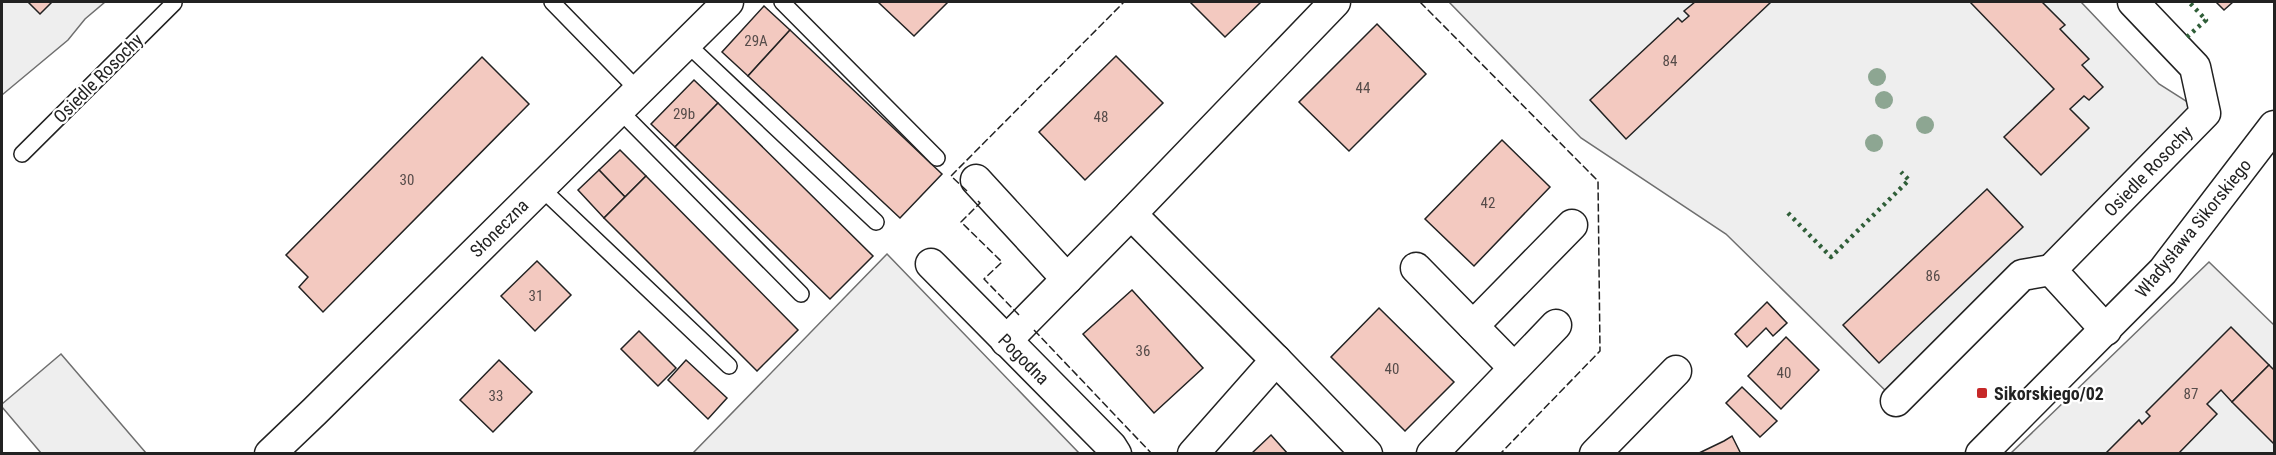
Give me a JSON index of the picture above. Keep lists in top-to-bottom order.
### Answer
{
  "streets": {
    "street": [
      "Osiedle Rosochy",
      "Słoneczna",
      "Władysława Sikorskiego",
      "Pogodna"
    ]
  },
  "places": {
    "transit": ["Sikorskiego/02"]
  },
  "house_numbers": [
    "29A",
    "84",
    "44",
    "29b",
    "48",
    "30",
    "42",
    "86",
    "31",
    "36",
    "40",
    "40",
    "87",
    "33"
  ]
}
